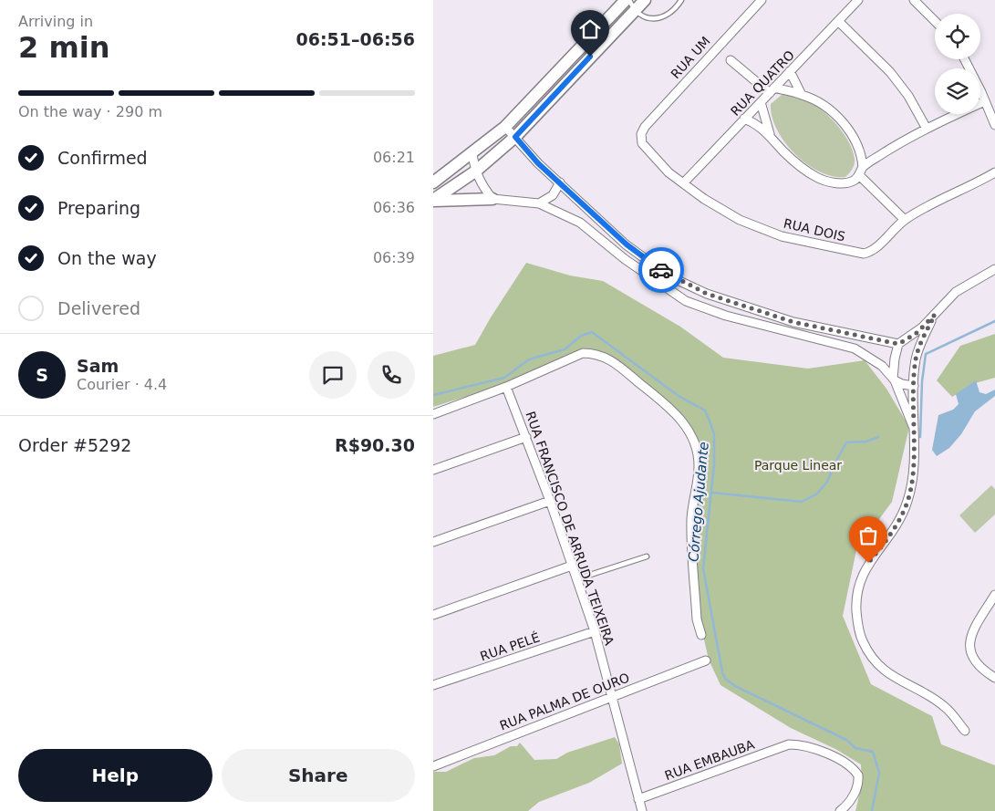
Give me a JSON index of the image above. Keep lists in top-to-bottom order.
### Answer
{
  "streets": {
    "street": [
      "RUA UM",
      "RUA QUATRO",
      "RUA DOIS",
      "RUA FRANCISCO DE ARRUDA TEIXEIRA",
      "RUA PELÉ",
      "RUA PALMA DE OURO",
      "RUA EMBAUBA"
    ]
  },
  "crossings": [
    ["RUA UM", "RUA DOIS"],
    ["RUA QUATRO", "RUA DOIS"],
    ["RUA FRANCISCO DE ARRUDA TEIXEIRA", "RUA PELÉ"],
    ["RUA FRANCISCO DE ARRUDA TEIXEIRA", "RUA PALMA DE OURO"],
    ["RUA FRANCISCO DE ARRUDA TEIXEIRA", "RUA EMBAUBA"]
  ],
  "water": ["Córrego Ajudante"],
  "parks": ["Parque Linear"],
  "page": {
    "heading": ["2 min", "Arriving in", "06:51–06:56"],
    "panel": [
      "Sam",
      "Courier · 4.4",
      "Order #5292",
      "R$90.30"
    ],
    "bar": "On the way · 290 m",
    "list": [
      ["Confirmed", "06:21"],
      ["Preparing", "06:36"],
      ["On the way", "06:39"],
      "Delivered"
    ],
    "round": "S",
    "buttons": ["Help", "Share"]
  }
}
